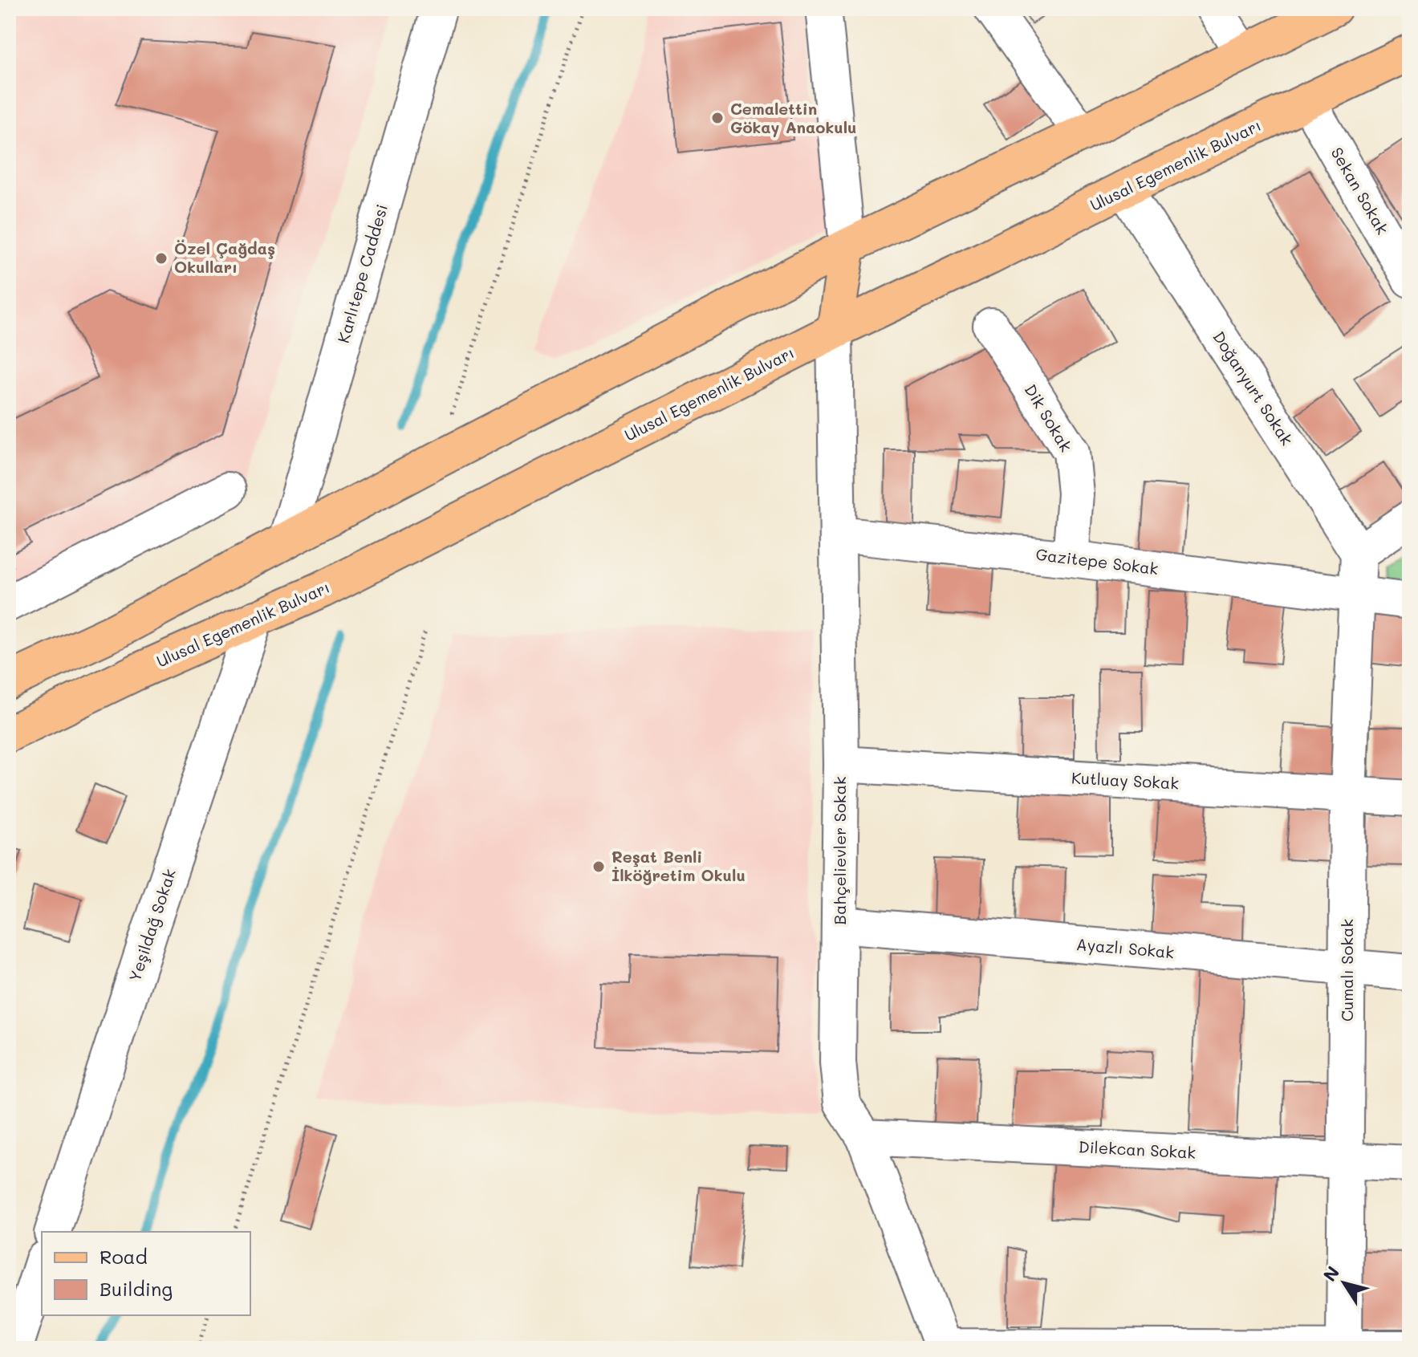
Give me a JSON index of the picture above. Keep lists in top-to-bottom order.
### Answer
{
  "streets": {
    "main road": ["Ulusal Egemenlik Bulvarı"],
    "street": [
      "Sekan Sokak",
      "Karlıtepe Caddesi",
      "Doğanyurt Sokak",
      "Dik Sokak",
      "Gazitepe Sokak",
      "Kutluay Sokak",
      "Bahçelievler Sokak",
      "Yeşildağ Sokak",
      "Ayazlı Sokak",
      "Cumalı Sokak",
      "Dilekcan Sokak"
    ]
  },
  "crossings": [
    ["Ulusal Egemenlik Bulvarı", "Sekan Sokak"],
    ["Ulusal Egemenlik Bulvarı", "Doğanyurt Sokak"],
    ["Ulusal Egemenlik Bulvarı", "Bahçelievler Sokak"],
    ["Ulusal Egemenlik Bulvarı", "Yeşildağ Sokak"],
    ["Dik Sokak", "Gazitepe Sokak"],
    ["Gazitepe Sokak", "Bahçelievler Sokak"],
    ["Gazitepe Sokak", "Cumalı Sokak"],
    ["Kutluay Sokak", "Bahçelievler Sokak"],
    ["Kutluay Sokak", "Cumalı Sokak"],
    ["Bahçelievler Sokak", "Ayazlı Sokak"],
    ["Bahçelievler Sokak", "Dilekcan Sokak"],
    ["Ayazlı Sokak", "Cumalı Sokak"],
    ["Cumalı Sokak", "Dilekcan Sokak"]
  ],
  "places": ["Cemalettin Gökay Anaokulu", "Özel Çağdaş Okulları", "Reşat Benli İlköğretim Okulu"],
  "legend": ["Road", "Building"],
  "north": "top left"
}
